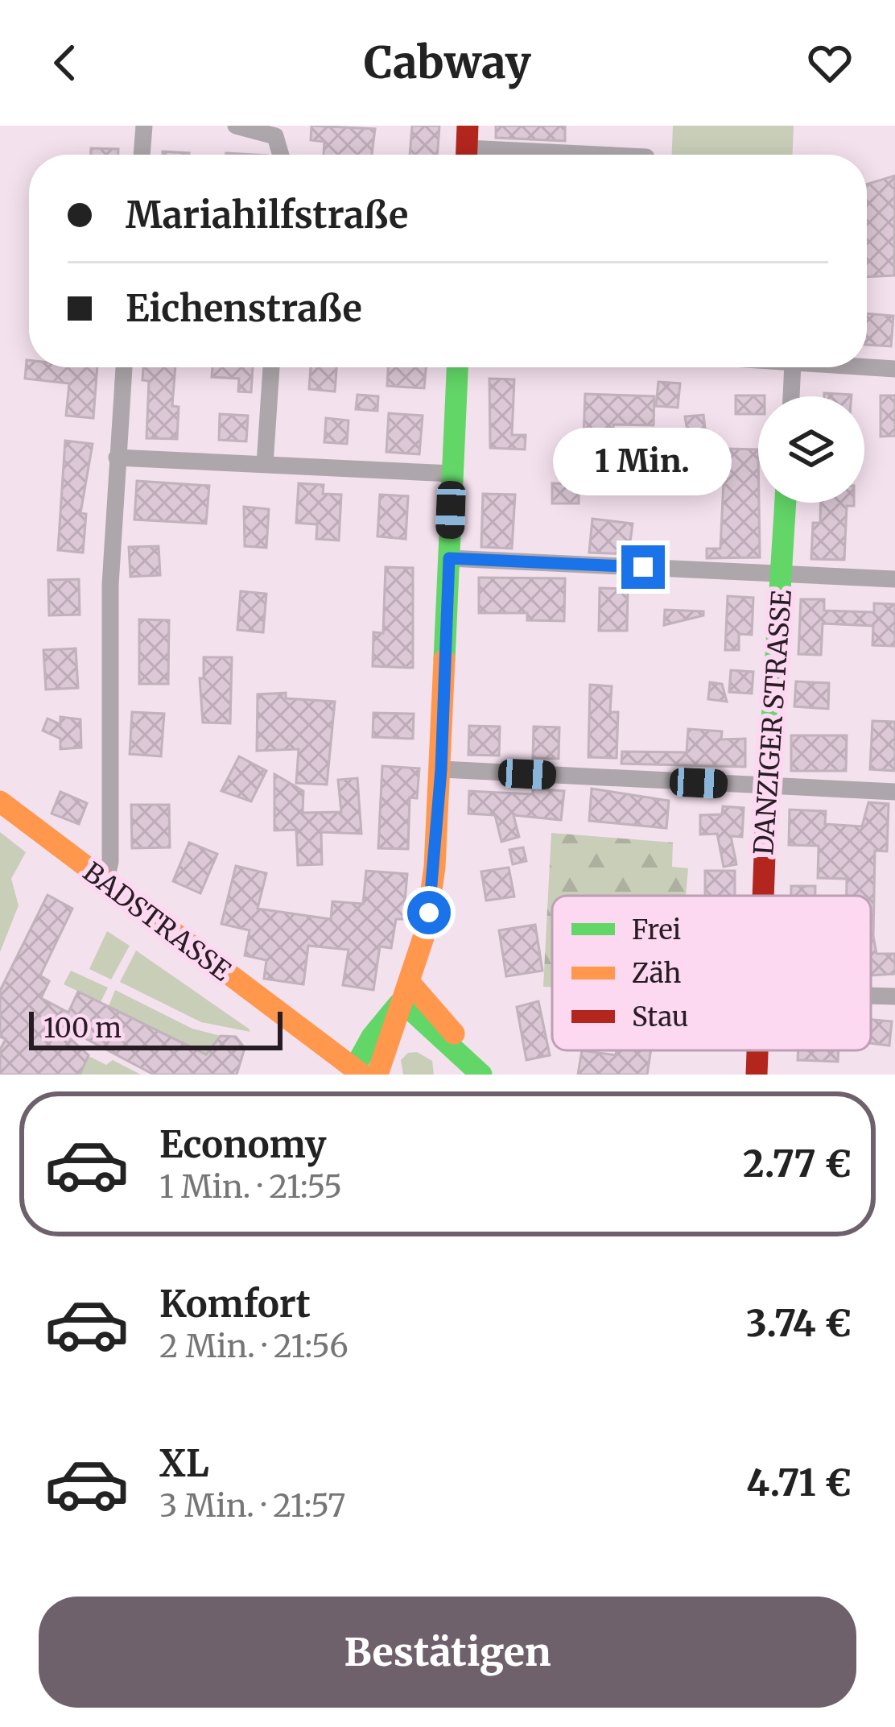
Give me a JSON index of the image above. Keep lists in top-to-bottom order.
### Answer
{
  "streets": {
    "street": ["DANZIGER STRASSE", "BADSTRASSE"]
  },
  "legend": ["Frei", "Zäh", "Stau"],
  "scale_bar": "100 m",
  "page": {
    "header": "Cabway",
    "banner": ["Mariahilfstraße", "Eichenstraße"],
    "bubble": "1 Min.",
    "scale": "100 m",
    "list": [
      {
        "name": "Economy",
        "note": "1 Min. · 21:55",
        "value": "2.77 €"
      },
      {
        "name": "Komfort",
        "note": "2 Min. · 21:56",
        "value": "3.74 €"
      },
      {
        "name": "XL",
        "note": "3 Min. · 21:57",
        "value": "4.71 €"
      }
    ],
    "buttons": "Bestätigen"
  }
}
